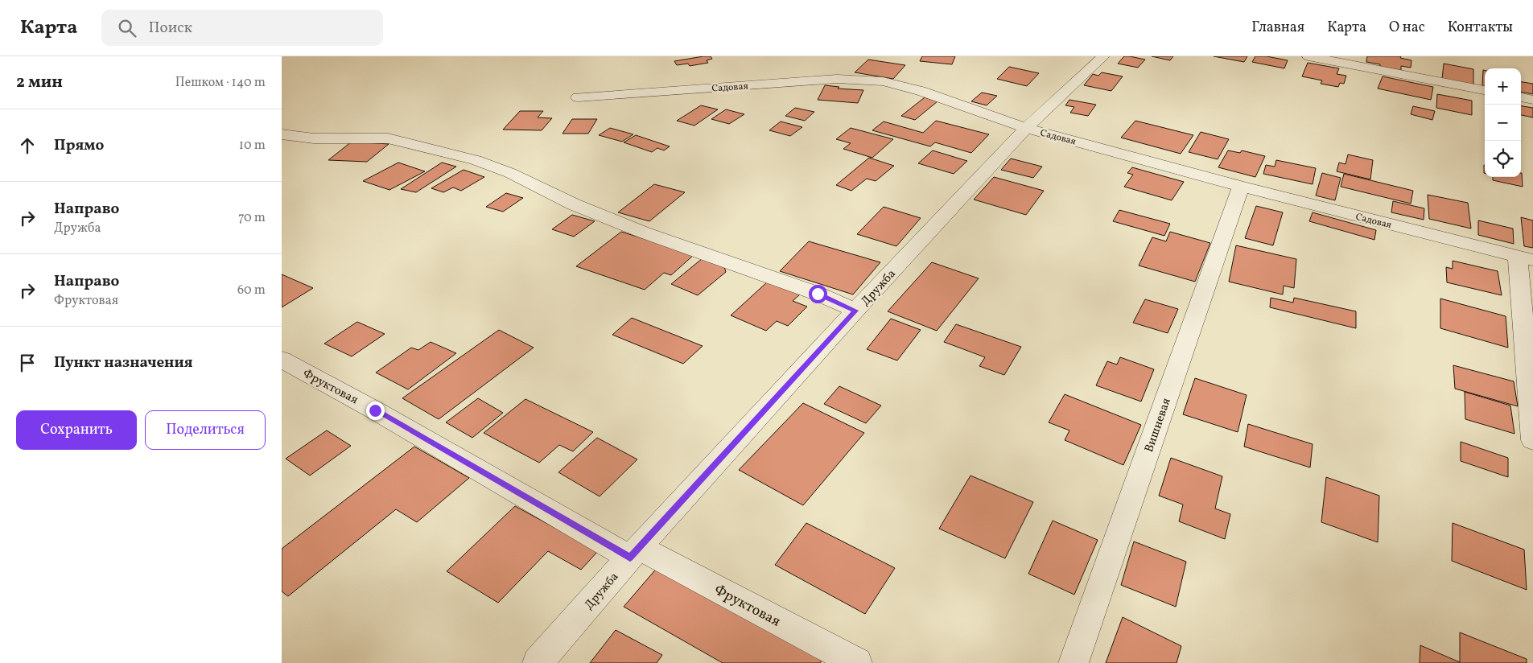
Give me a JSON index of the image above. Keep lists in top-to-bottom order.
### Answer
{
  "streets": {
    "street": [
      "Садовая",
      "Дружба",
      "Фруктовая",
      "Вишневая"
    ]
  },
  "crossings": [
    ["Садовая", "Дружба"],
    ["Садовая", "Вишневая"],
    ["Дружба", "Фруктовая"]
  ],
  "page": {
    "header": "Карта",
    "search": "Поиск",
    "nav": [
      "Главная",
      "Карта",
      "О нас",
      "Контакты"
    ],
    "heading": ["2 мин", "Пешком · 140 m"],
    "map_buttons": ["+", "−"],
    "list": [
      ["Прямо", "10 m"],
      ["Направо", "Дружба", "70 m"],
      ["Направо", "Фруктовая", "60 m"],
      "Пункт назначения"
    ],
    "buttons": ["Сохранить", "Поделиться"]
  }
}
